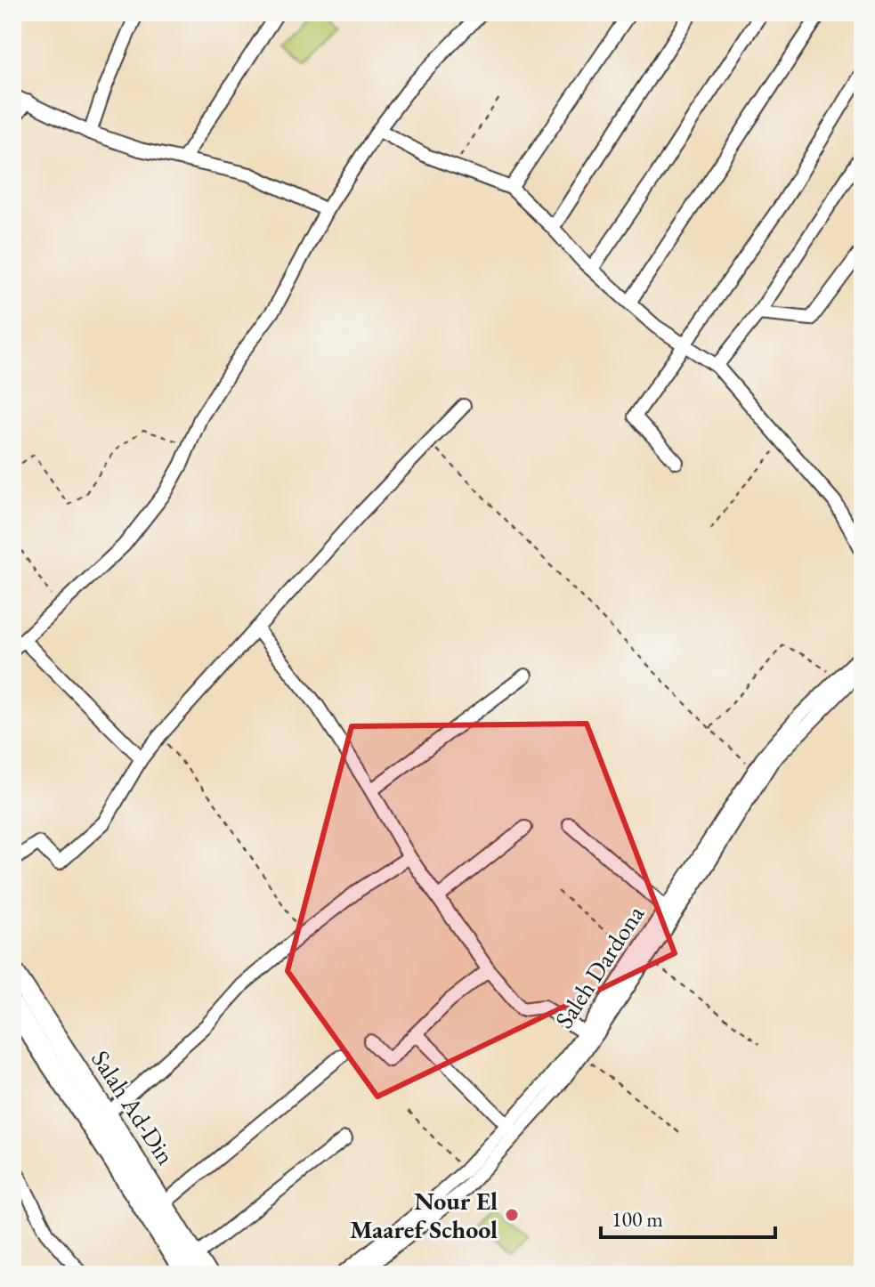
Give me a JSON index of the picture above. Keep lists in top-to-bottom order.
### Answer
{
  "streets": {
    "highway": ["Salah Ad-Din"],
    "street": ["Saleh Dardona"]
  },
  "places": ["Nour El Maaref School"],
  "scale_bar": "100 m"
}
